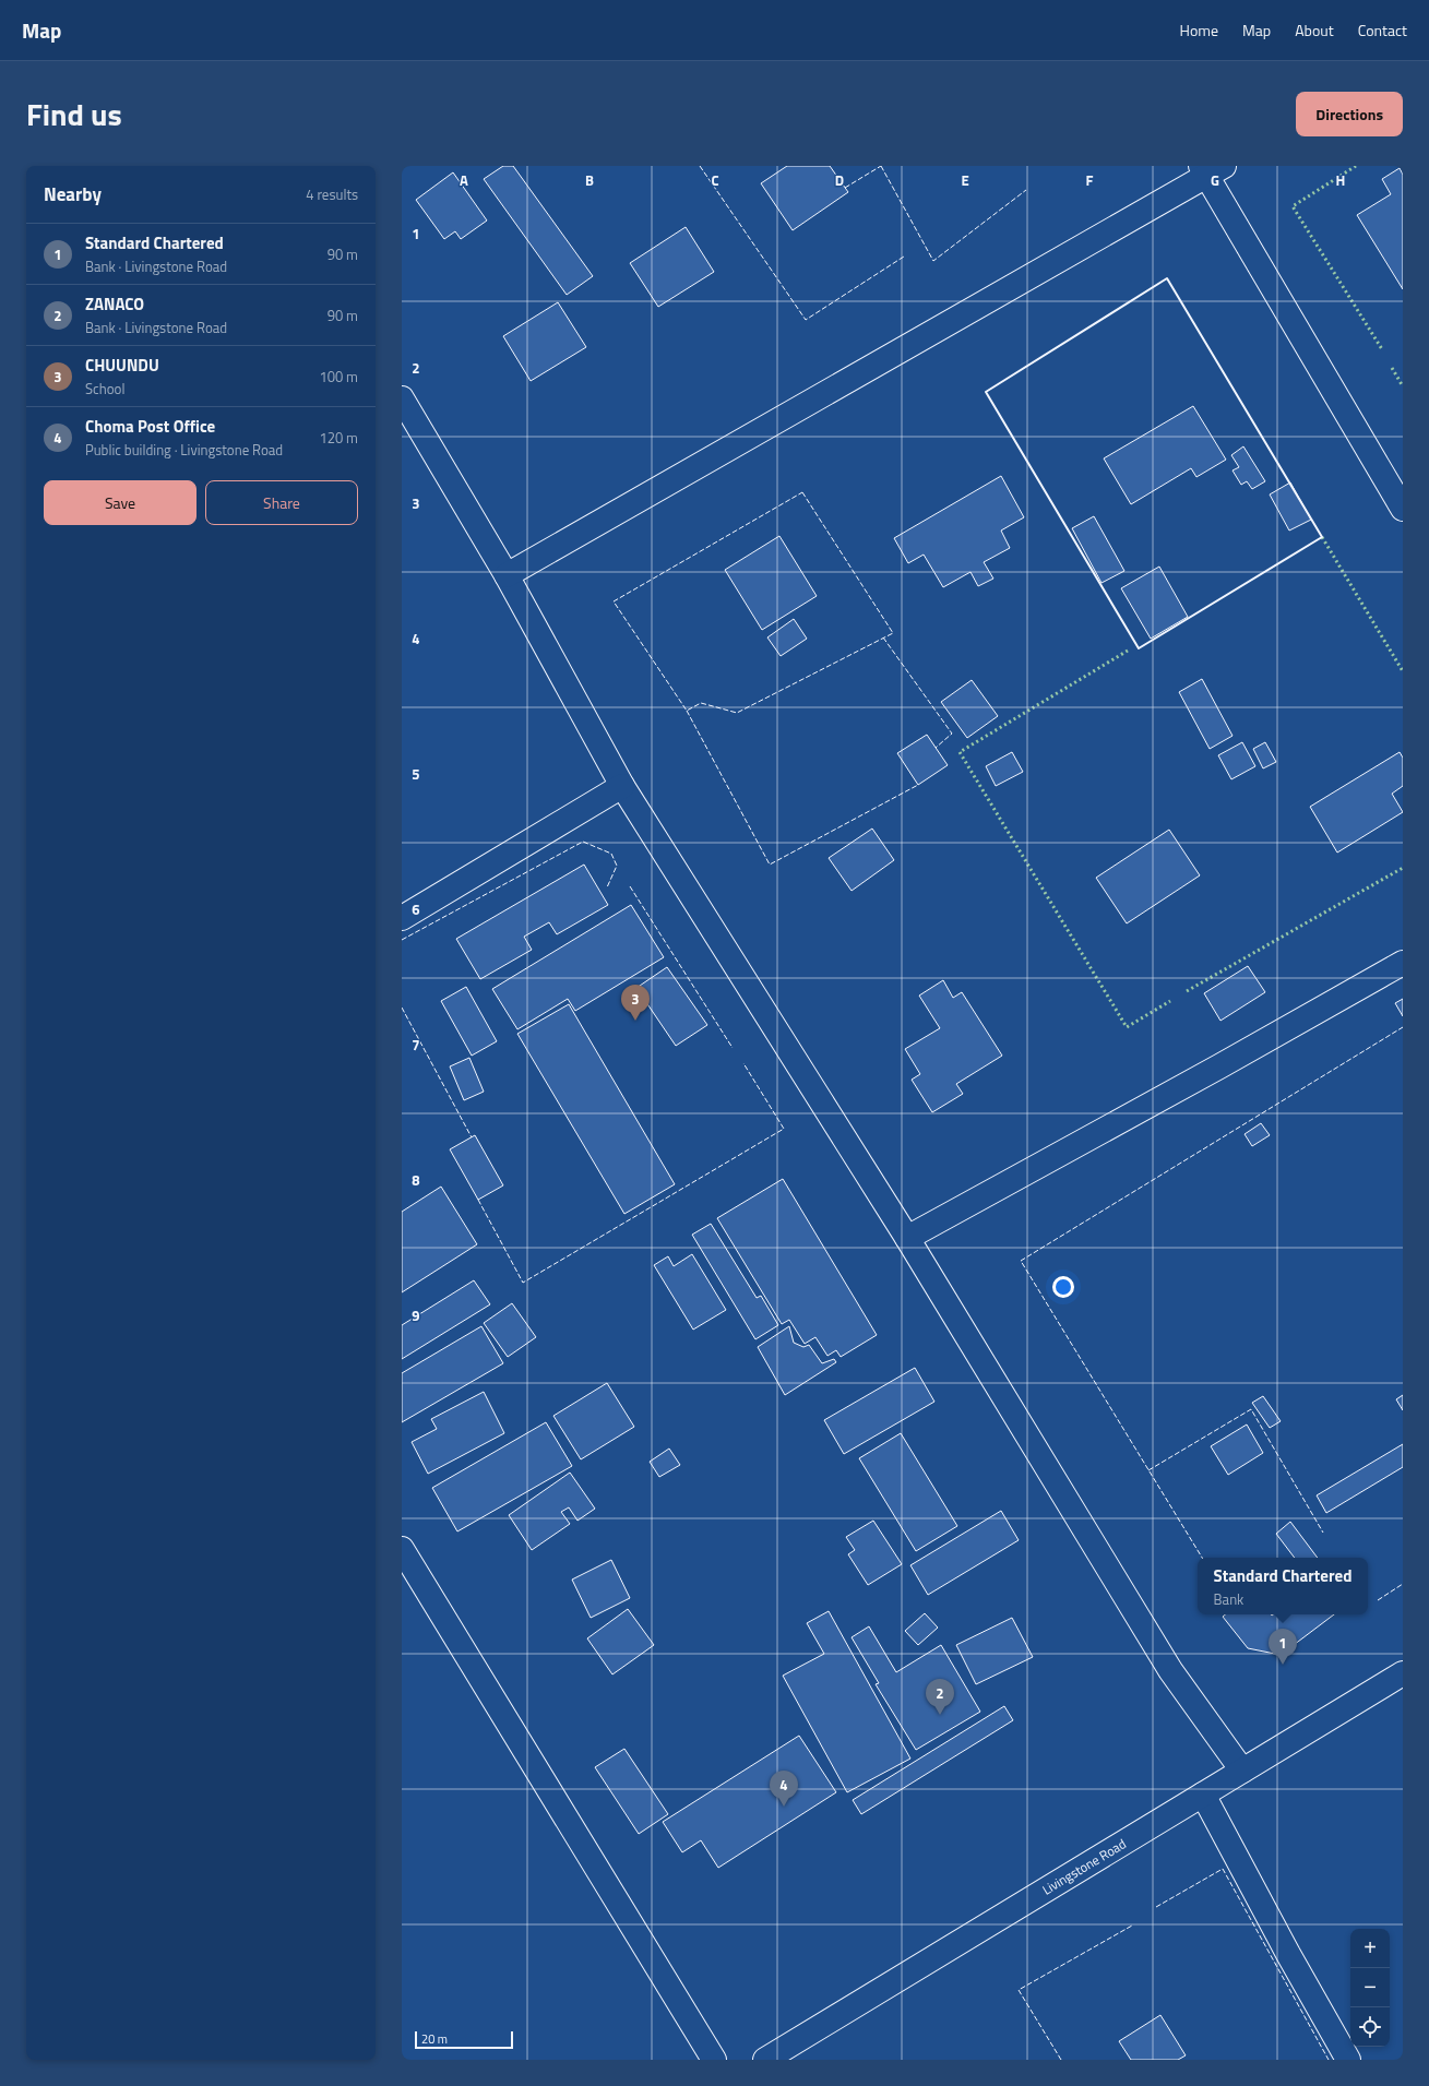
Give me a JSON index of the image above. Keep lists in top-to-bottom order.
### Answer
{
  "streets": {
    "main road": ["Livingstone Road"]
  },
  "scale_bar": "20 m",
  "page": {
    "header": "Map",
    "nav": [
      "Home",
      "Map",
      "About",
      "Contact"
    ],
    "title": "Find us",
    "buttons": [
      "Directions",
      ["Save", "Share"]
    ],
    "heading": ["Nearby", "4 results"],
    "list": [
      {
        "mark": "1",
        "name": "Standard Chartered",
        "note": "Bank · Livingstone Road",
        "value": "90 m"
      },
      {
        "mark": "2",
        "name": "ZANACO",
        "note": "Bank · Livingstone Road",
        "value": "90 m"
      },
      {
        "mark": "3",
        "name": "CHUUNDU",
        "note": "School",
        "value": "100 m"
      },
      {
        "mark": "4",
        "name": "Choma Post Office",
        "note": "Public building · Livingstone Road",
        "value": "120 m"
      }
    ],
    "pins": [
      "3",
      "1",
      "2",
      "4"
    ],
    "popup": ["Standard Chartered", "Bank"],
    "map_buttons": ["+", "−"],
    "scale": "20 m"
  },
  "grid": {
    "columns": [
      "A",
      "B",
      "C",
      "D",
      "E",
      "F",
      "G",
      "H"
    ],
    "rows": [
      "1",
      "2",
      "3",
      "4",
      "5",
      "6",
      "7",
      "8",
      "9"
    ]
  }
}
